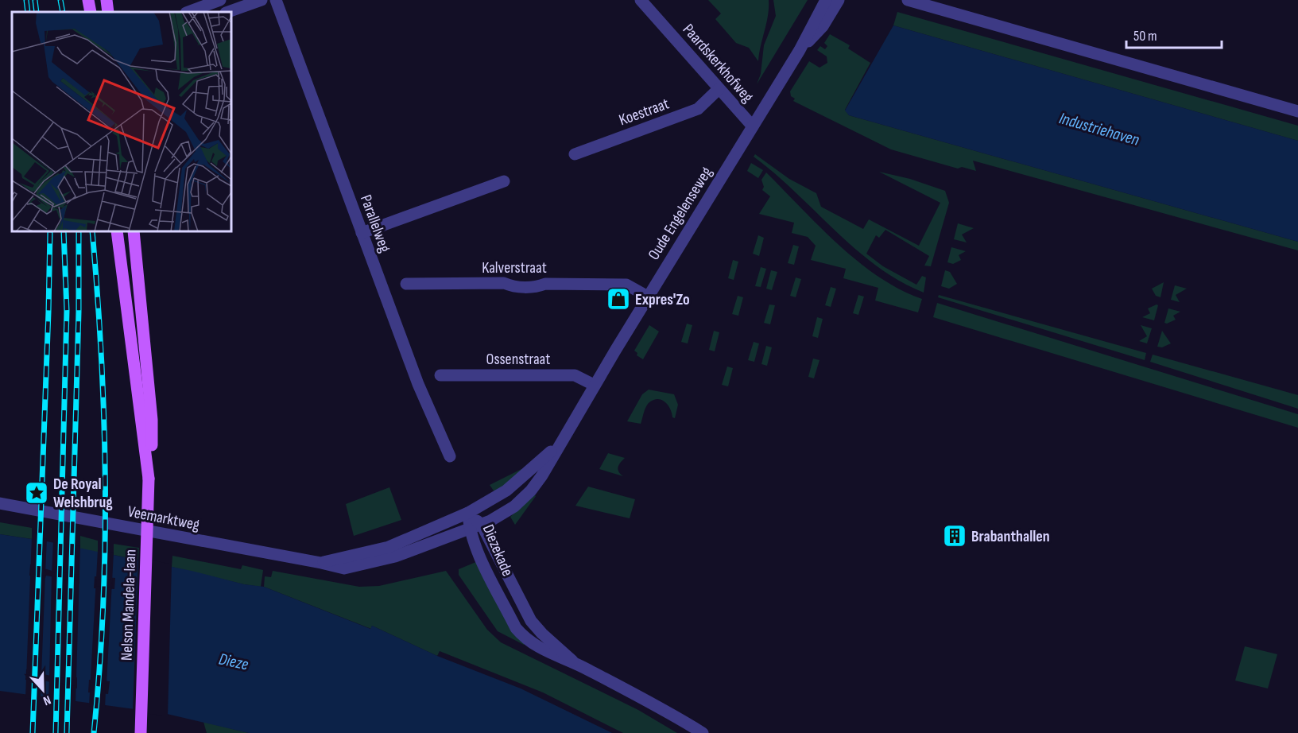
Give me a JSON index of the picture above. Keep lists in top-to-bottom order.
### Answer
{
  "streets": {
    "main road": ["Nelson Mandela-laan"],
    "street": [
      "Paardskerkhofweg",
      "Koestraat",
      "Oude Engelenseweg",
      "Parallelweg",
      "Kalverstraat",
      "Ossenstraat",
      "Veemarktweg",
      "Diezekade"
    ]
  },
  "crossings": [
    ["Paardskerkhofweg", "Koestraat"],
    ["Paardskerkhofweg", "Oude Engelenseweg"],
    ["Oude Engelenseweg", "Kalverstraat"],
    ["Oude Engelenseweg", "Ossenstraat"],
    ["Oude Engelenseweg", "Veemarktweg"],
    ["Oude Engelenseweg", "Diezekade"],
    ["Veemarktweg", "Diezekade"]
  ],
  "water": ["Industriehaven", "Dieze"],
  "places": {
    "shop": ["Expres'Zo"],
    "place": ["De Royal Welshbrug"],
    "building": ["Brabanthallen"]
  },
  "scale_bar": "50 m",
  "north": "bottom"
}
